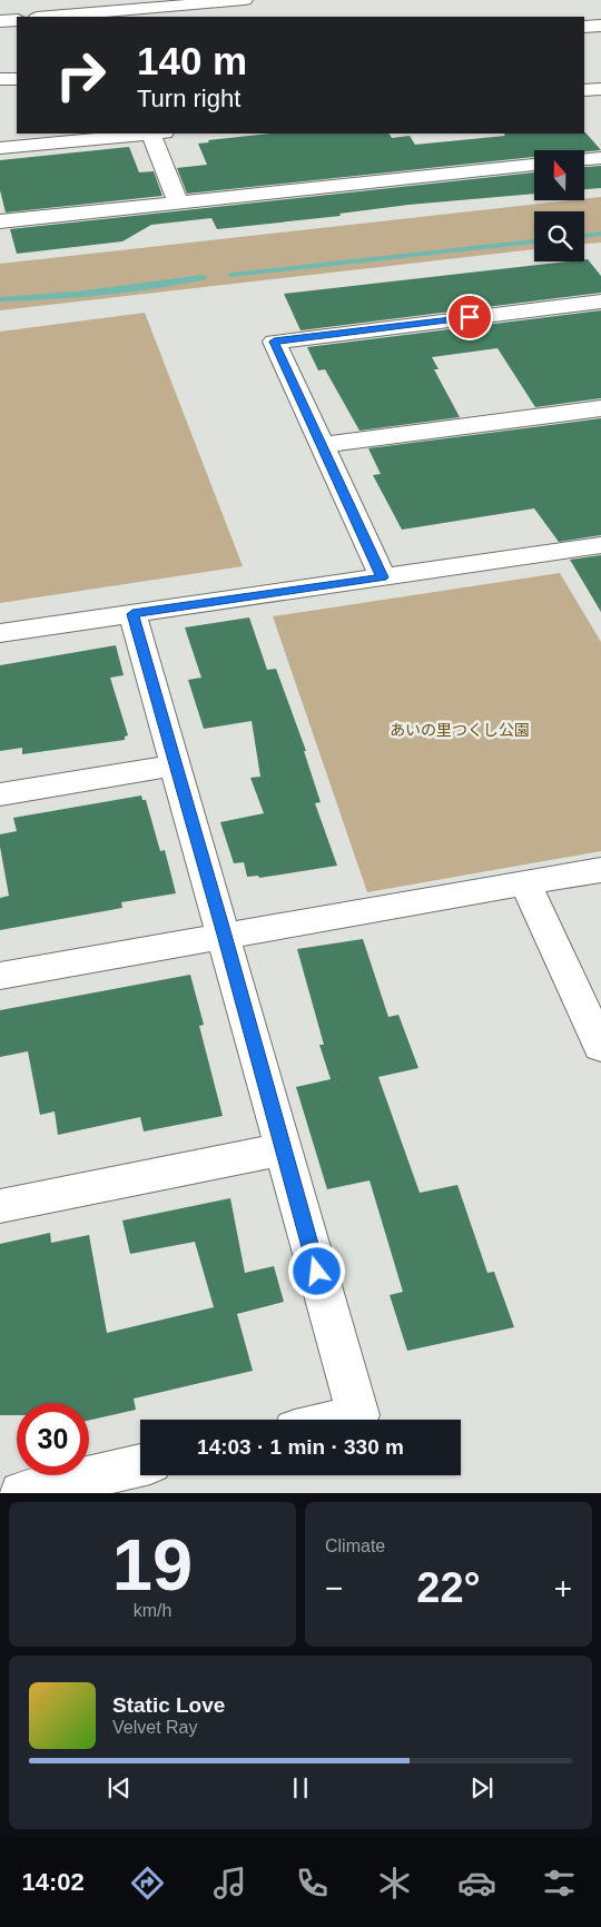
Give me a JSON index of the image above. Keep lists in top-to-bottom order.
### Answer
{
  "parks": ["あいの里つくし公園"],
  "north": "top",
  "page": {
    "turn": ["140 m", "Turn right"],
    "limit": "30",
    "trip": "14:03 · 1 min · 330 m",
    "tile": [
      ["19", "km/h"],
      "Climate"
    ],
    "heat": ["−", "22°", "+"],
    "song": ["Static Love", "Velvet Ray"],
    "tabs": "14:02"
  }
}
